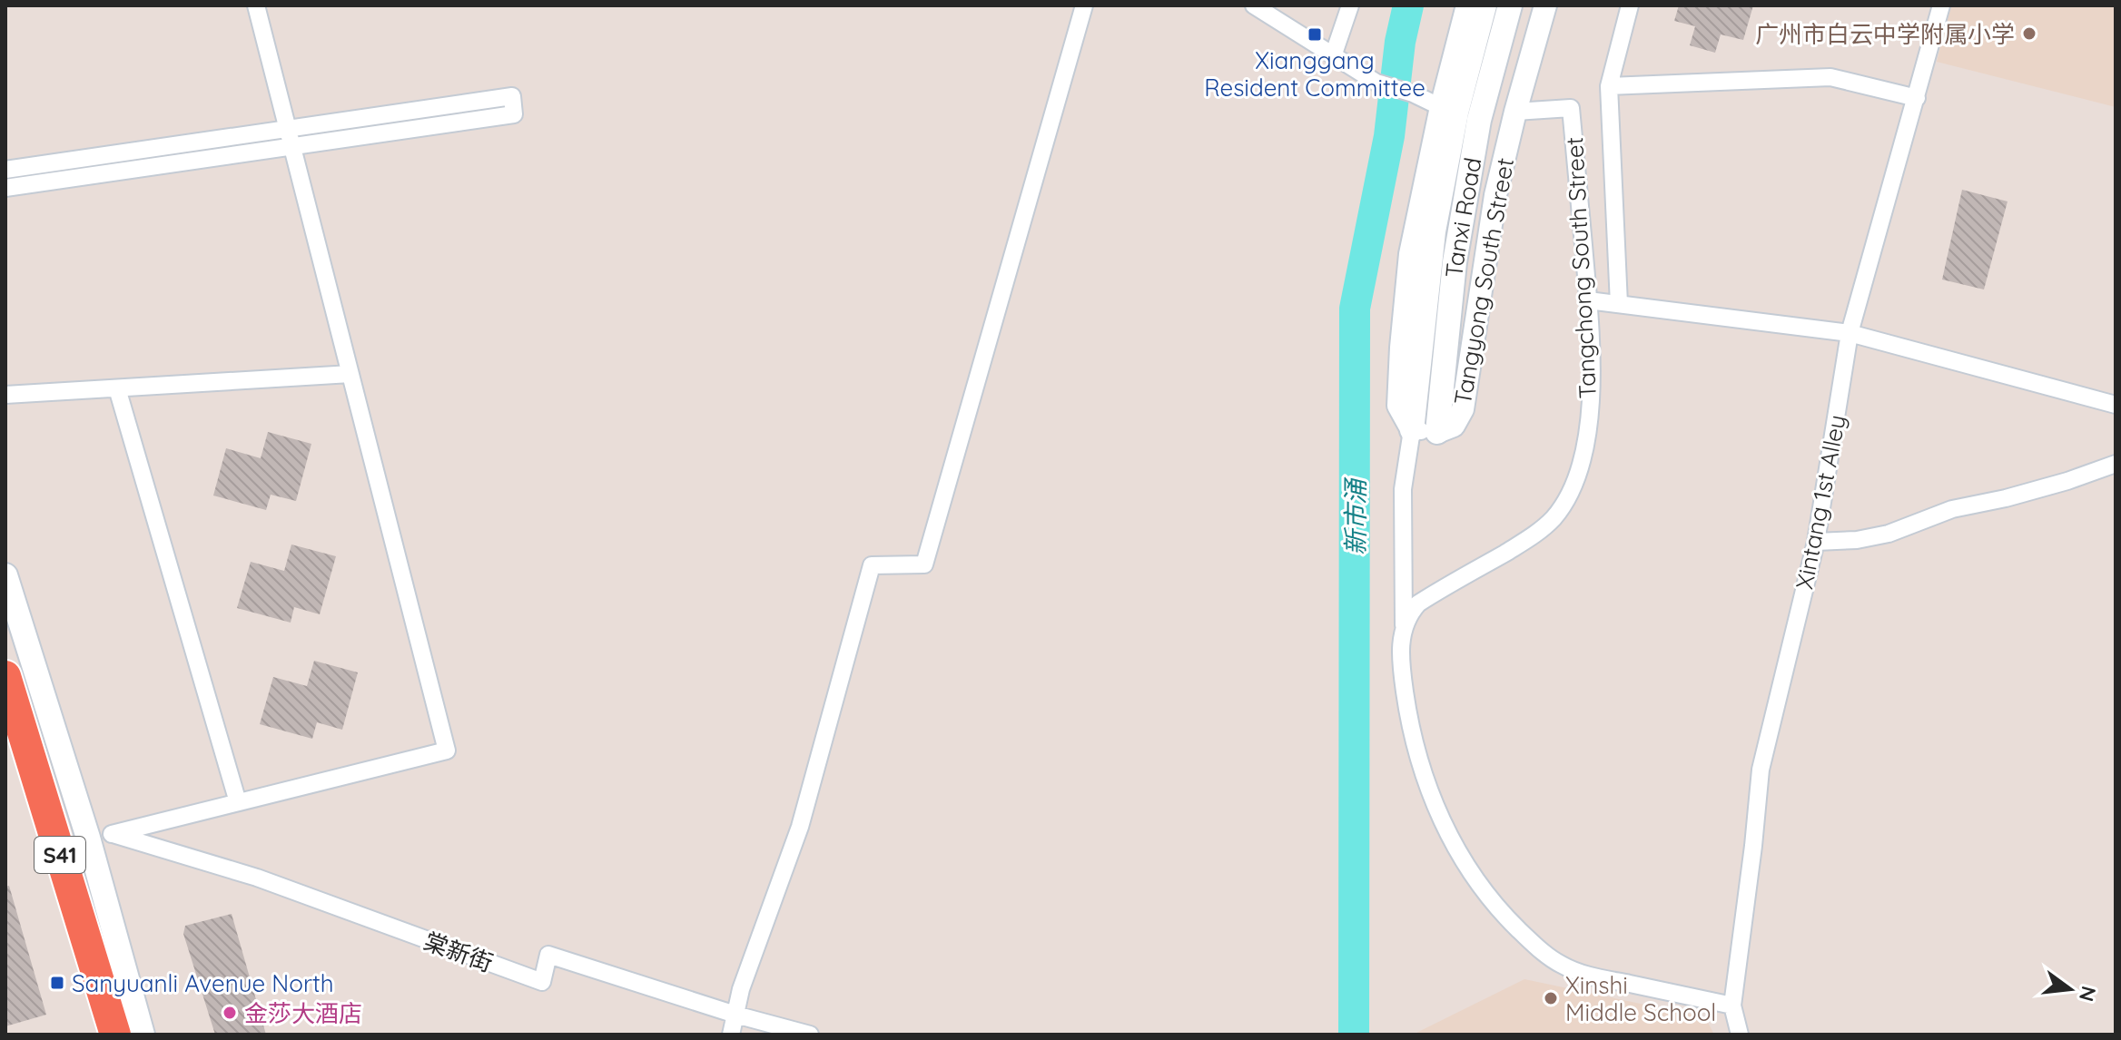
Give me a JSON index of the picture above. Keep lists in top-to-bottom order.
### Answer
{
  "streets": {
    "highway": ["S41"],
    "main road": ["Tanxi Road"],
    "street": [
      "Tangchong South Street",
      "Tangyong South Street",
      "Xintang 1st Alley",
      "棠新街"
    ]
  },
  "crossings": [
    ["Tanxi Road", "Tangyong South Street"],
    ["Tangchong South Street", "Tangyong South Street"]
  ],
  "water": ["新市涌"],
  "places": {
    "other": ["广州市白云中学附属小学", "Xinshi Middle School", "金莎大酒店"],
    "transit": ["Xianggang Resident Committee", "Sanyuanli Avenue North"]
  },
  "north": "right"
}
